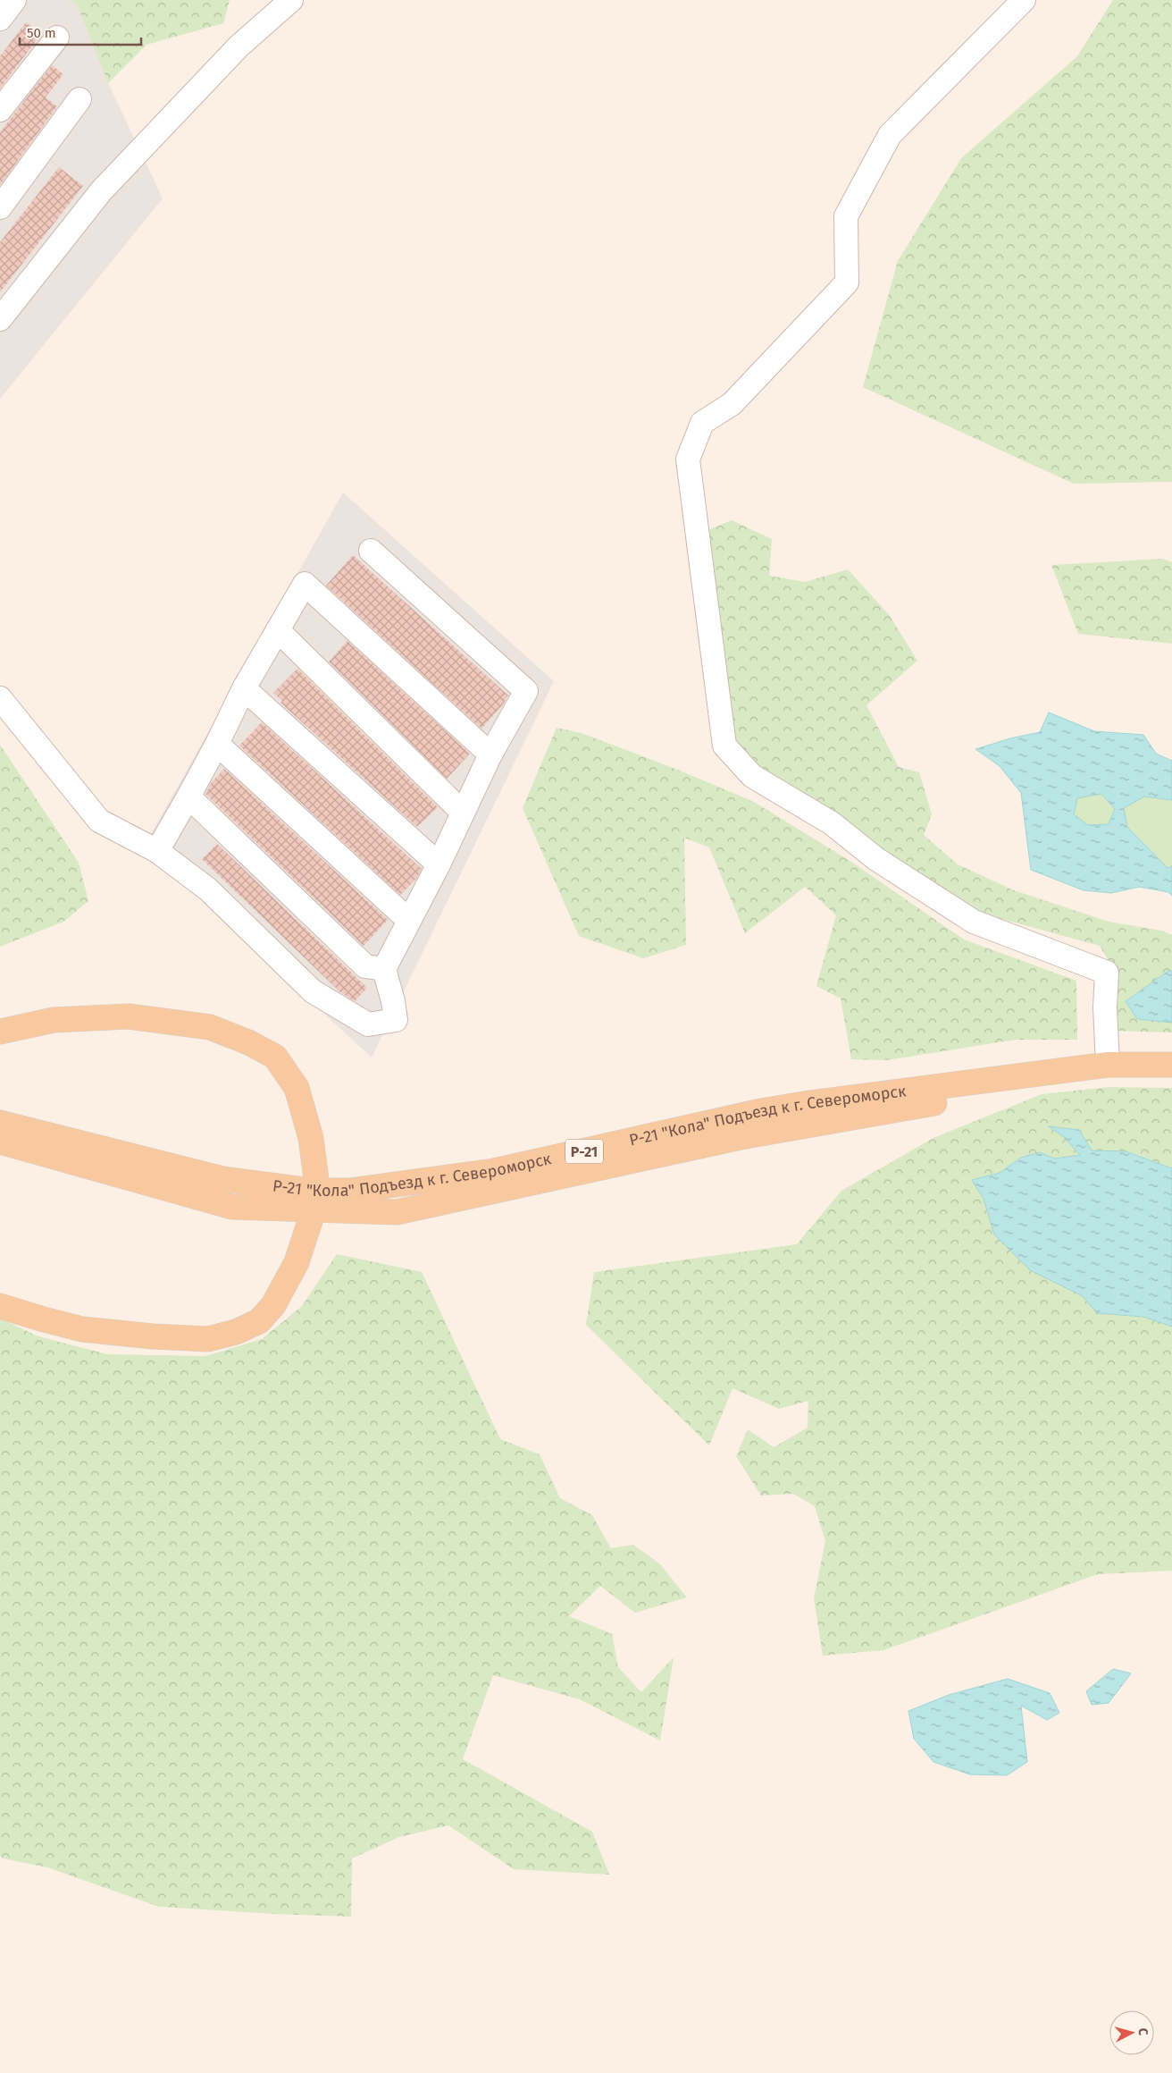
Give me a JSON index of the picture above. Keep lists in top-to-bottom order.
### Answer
{
  "streets": {
    "main road": ["Р-21 \"Кола\" Подъезд к г. Североморск", "Р-21"]
  },
  "scale_bar": "50 m",
  "north": "right"
}
